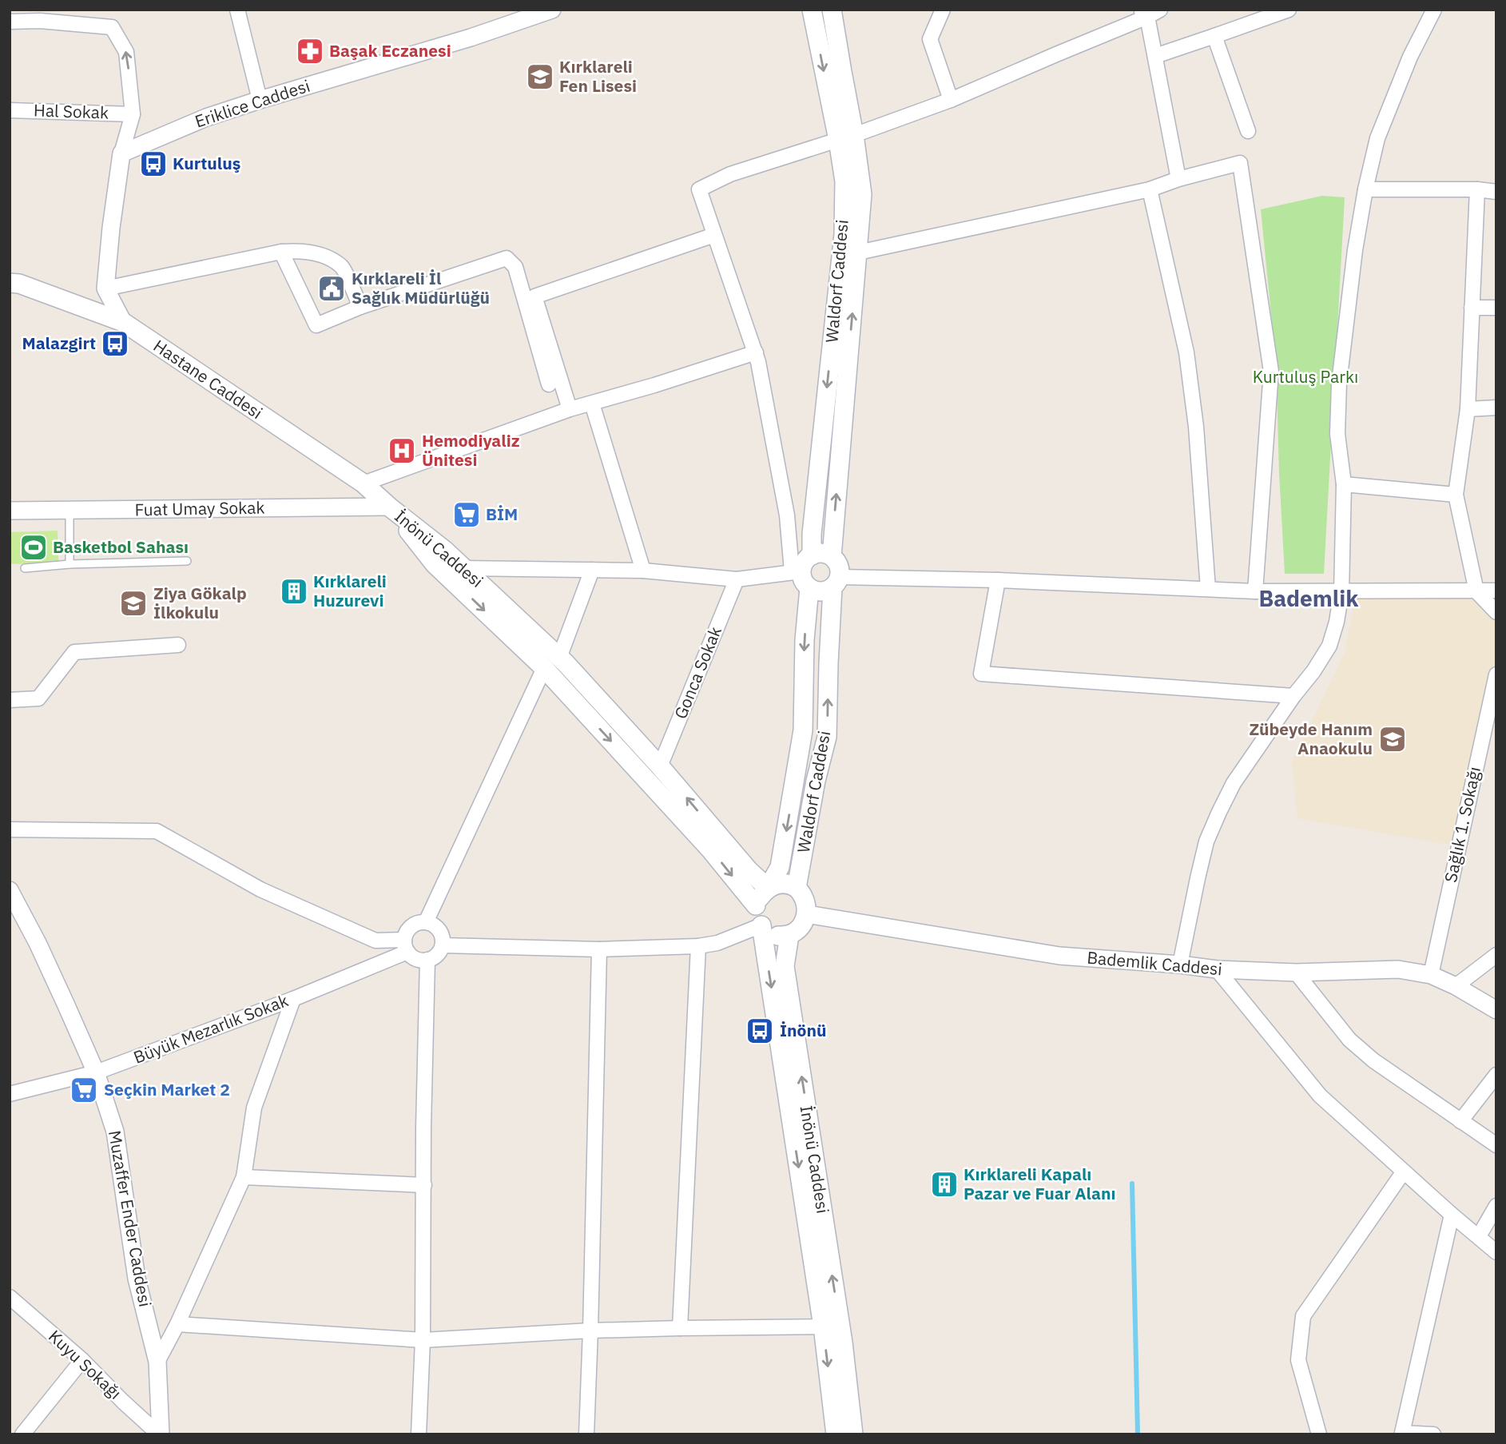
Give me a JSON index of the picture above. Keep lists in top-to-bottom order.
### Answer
{
  "streets": {
    "main road": ["Waldorf Caddesi", "Hastane Caddesi", "İnönü Caddesi"],
    "street": [
      "Eriklice Caddesi",
      "Hal Sokak",
      "Fuat Umay Sokak",
      "Gonca Sokak",
      "Sağlık 1. Sokağı",
      "Bademlik Caddesi",
      "Büyük Mezarlık Sokak",
      "Muzaffer Ender Caddesi",
      "Kuyu Sokağı"
    ]
  },
  "crossings": [
    ["Waldorf Caddesi", "İnönü Caddesi"],
    ["Waldorf Caddesi", "Bademlik Caddesi"],
    ["Hastane Caddesi", "Fuat Umay Sokak"],
    ["Hastane Caddesi", "İnönü Caddesi"],
    ["Fuat Umay Sokak", "İnönü Caddesi"],
    ["İnönü Caddesi", "Gonca Sokak"],
    ["İnönü Caddesi", "Bademlik Caddesi"],
    ["Sağlık 1. Sokağı", "Bademlik Caddesi"],
    ["Büyük Mezarlık Sokak", "Muzaffer Ender Caddesi"],
    ["Muzaffer Ender Caddesi", "Kuyu Sokağı"]
  ],
  "districts": ["Bademlik"],
  "parks": ["Kurtuluş Parkı"],
  "places": {
    "pharmacy": ["Başak Eczanesi"],
    "school or university": ["Kırklareli Fen Lisesi", "Ziya Gökalp İlkokulu", "Zübeyde Hanım Anaokulu"],
    "bus stop": ["Kurtuluş", "Malazgirt", "İnönü"],
    "public building": ["Kırklareli İl Sağlık Müdürlüğü"],
    "hospital": ["Hemodiyaliz Ünitesi"],
    "supermarket": ["BİM", "Seçkin Market 2"],
    "sports": ["Basketbol Sahası"],
    "building": ["Kırklareli Huzurevi", "Kırklareli Kapalı Pazar ve Fuar Alanı"]
  }
}
